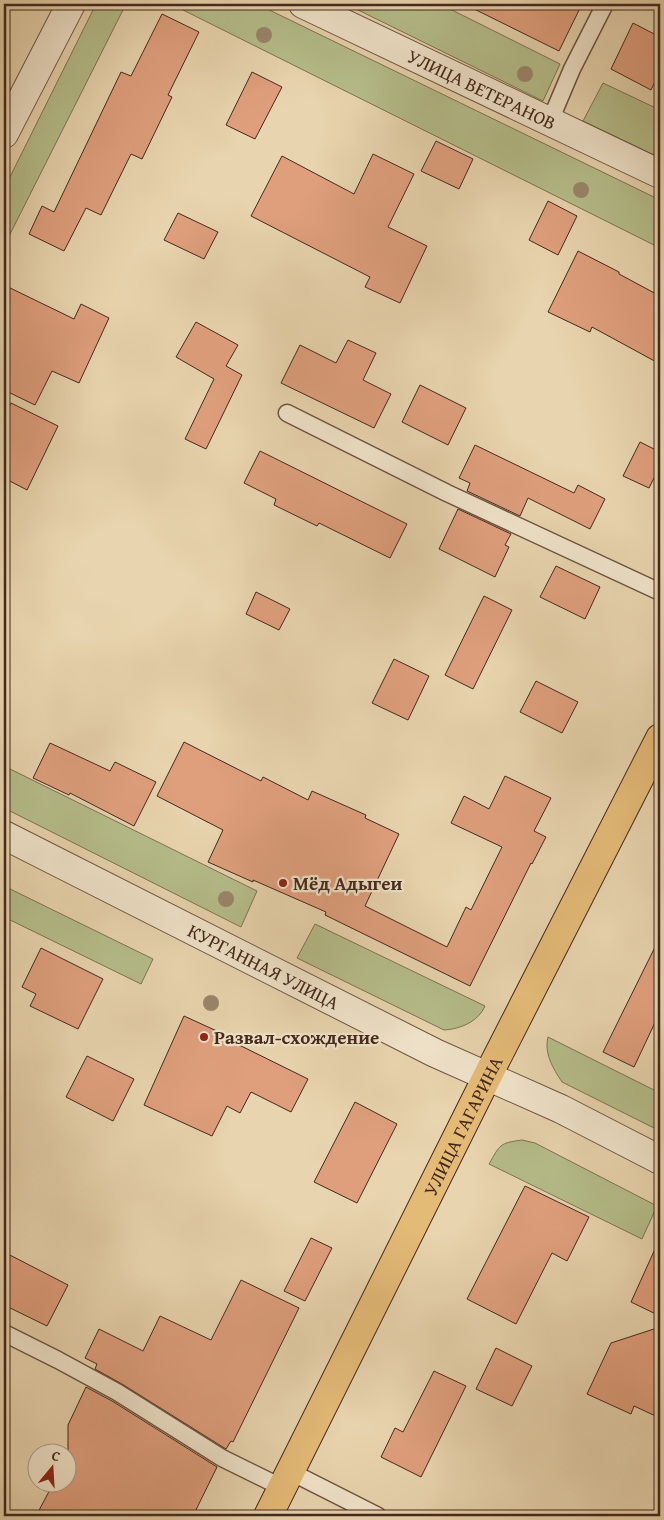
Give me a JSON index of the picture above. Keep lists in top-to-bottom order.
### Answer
{
  "streets": {
    "main road": ["УЛИЦА ГАГАРИНА"],
    "street": ["УЛИЦА ВЕТЕРАНОВ", "КУРГАННАЯ УЛИЦА"]
  },
  "crossings": [
    ["КУРГАННАЯ УЛИЦА", "УЛИЦА ГАГАРИНА"]
  ],
  "places": ["Мёд Адыгеи", "Развал-схождение"],
  "north": "top"
}
